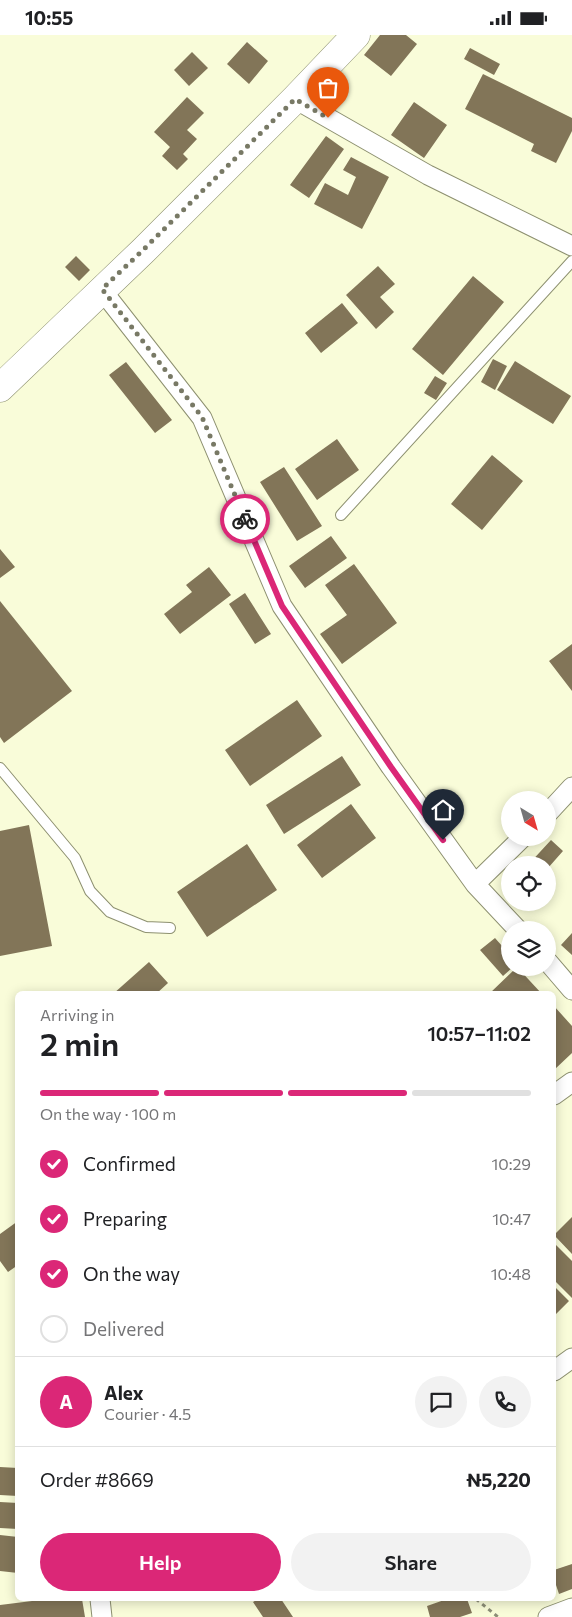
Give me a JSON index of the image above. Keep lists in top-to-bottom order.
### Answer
{
  "north": "bottom right",
  "page": {
    "status": "10:55",
    "heading": ["2 min", "Arriving in", "10:57–11:02"],
    "panel": [
      "Alex",
      "Courier · 4.5",
      "Order #8669",
      "₦5,220"
    ],
    "bar": "On the way · 100 m",
    "list": [
      ["Confirmed", "10:29"],
      ["Preparing", "10:47"],
      ["On the way", "10:48"],
      "Delivered"
    ],
    "round": "A",
    "buttons": ["Help", "Share"]
  }
}
